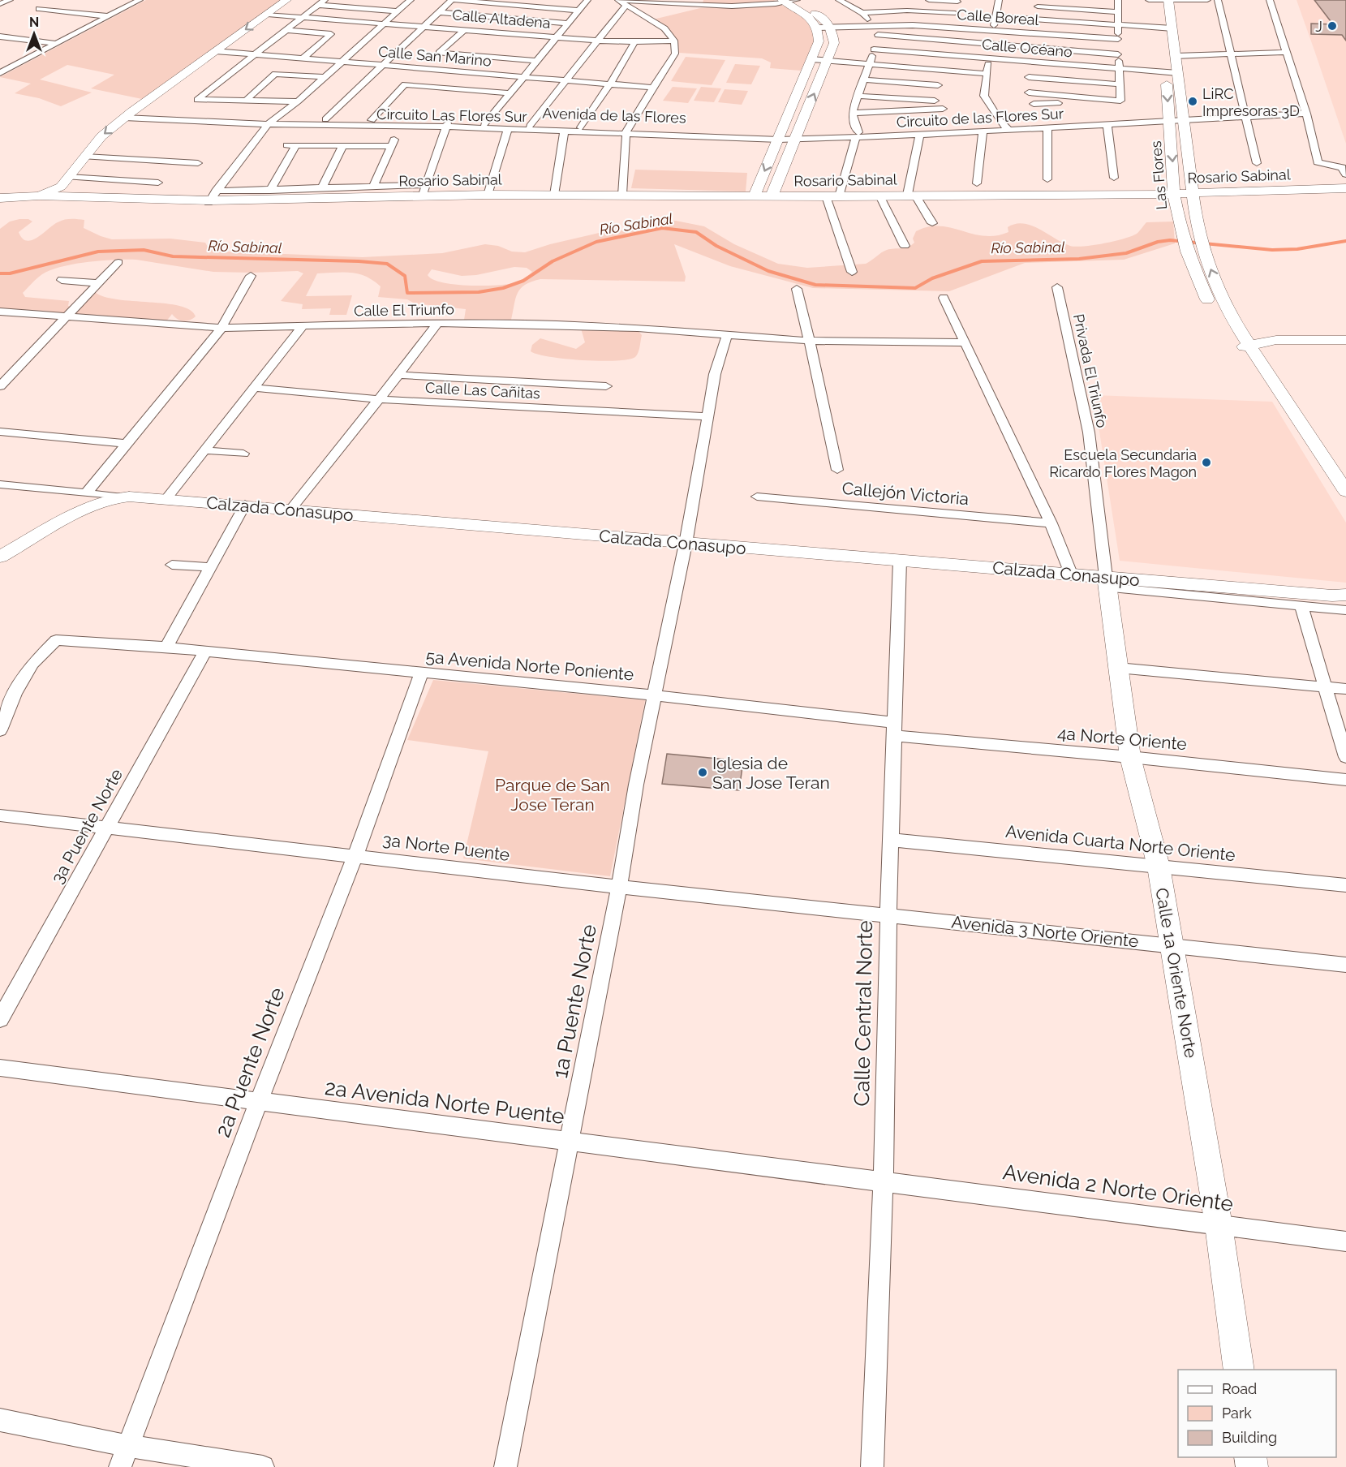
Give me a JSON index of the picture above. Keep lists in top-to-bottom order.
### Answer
{
  "streets": {
    "street": [
      "Calle Boreal",
      "Calle Altadena",
      "Calle Océano",
      "Calle San Marino",
      "Circuito Las Flores Sur",
      "Avenida de las Flores",
      "Circuito de las Flores Sur",
      "Las Flores",
      "Rosario Sabinal",
      "Calle El Triunfo",
      "Privada El Triunfo",
      "Calle Las Cañitas",
      "Callejón Victoria",
      "Calzada Conasupo",
      "5a Avenida Norte Poniente",
      "4a Norte Oriente",
      "3a Puente Norte",
      "Avenida Cuarta Norte Oriente",
      "3a Norte Puente",
      "Avenida 3 Norte Oriente",
      "Calle 1a Oriente Norte",
      "1a Puente Norte",
      "Calle Central Norte",
      "2a Puente Norte",
      "2a Avenida Norte Puente",
      "Avenida 2 Norte Oriente"
    ]
  },
  "crossings": [
    ["Calle Océano", "Las Flores"],
    ["Circuito Las Flores Sur", "Avenida de las Flores"],
    ["Circuito Las Flores Sur", "Circuito de las Flores Sur"],
    ["Circuito de las Flores Sur", "Las Flores"],
    ["Las Flores", "Rosario Sabinal"],
    ["Calle El Triunfo", "1a Puente Norte"],
    ["Privada El Triunfo", "Calzada Conasupo"],
    ["Privada El Triunfo", "Calle 1a Oriente Norte"],
    ["Calle Las Cañitas", "1a Puente Norte"],
    ["Calzada Conasupo", "Calle 1a Oriente Norte"],
    ["Calzada Conasupo", "1a Puente Norte"],
    ["Calzada Conasupo", "Calle Central Norte"],
    ["5a Avenida Norte Poniente", "4a Norte Oriente"],
    ["5a Avenida Norte Poniente", "3a Puente Norte"],
    ["5a Avenida Norte Poniente", "1a Puente Norte"],
    ["5a Avenida Norte Poniente", "Calle Central Norte"],
    ["5a Avenida Norte Poniente", "2a Puente Norte"],
    ["4a Norte Oriente", "Calle 1a Oriente Norte"],
    ["4a Norte Oriente", "Calle Central Norte"],
    ["3a Puente Norte", "3a Norte Puente"],
    ["Avenida Cuarta Norte Oriente", "Calle 1a Oriente Norte"],
    ["Avenida Cuarta Norte Oriente", "Calle Central Norte"],
    ["3a Norte Puente", "Avenida 3 Norte Oriente"],
    ["3a Norte Puente", "1a Puente Norte"],
    ["3a Norte Puente", "Calle Central Norte"],
    ["3a Norte Puente", "2a Puente Norte"],
    ["Avenida 3 Norte Oriente", "Calle 1a Oriente Norte"],
    ["Avenida 3 Norte Oriente", "Calle Central Norte"],
    ["Calle 1a Oriente Norte", "Avenida 2 Norte Oriente"],
    ["1a Puente Norte", "2a Avenida Norte Puente"],
    ["Calle Central Norte", "2a Avenida Norte Puente"],
    ["Calle Central Norte", "Avenida 2 Norte Oriente"],
    ["2a Puente Norte", "2a Avenida Norte Puente"],
    ["2a Avenida Norte Puente", "Avenida 2 Norte Oriente"]
  ],
  "water": ["Río Sabinal"],
  "parks": ["Parque de San Jose Teran"],
  "places": [
    "J",
    "LiRC Impresoras 3D",
    "Escuela Secundaria Ricardo Flores Magon",
    "Iglesia de San Jose Teran"
  ],
  "legend": ["Road", "Park", "Building"],
  "north": "top"
}
